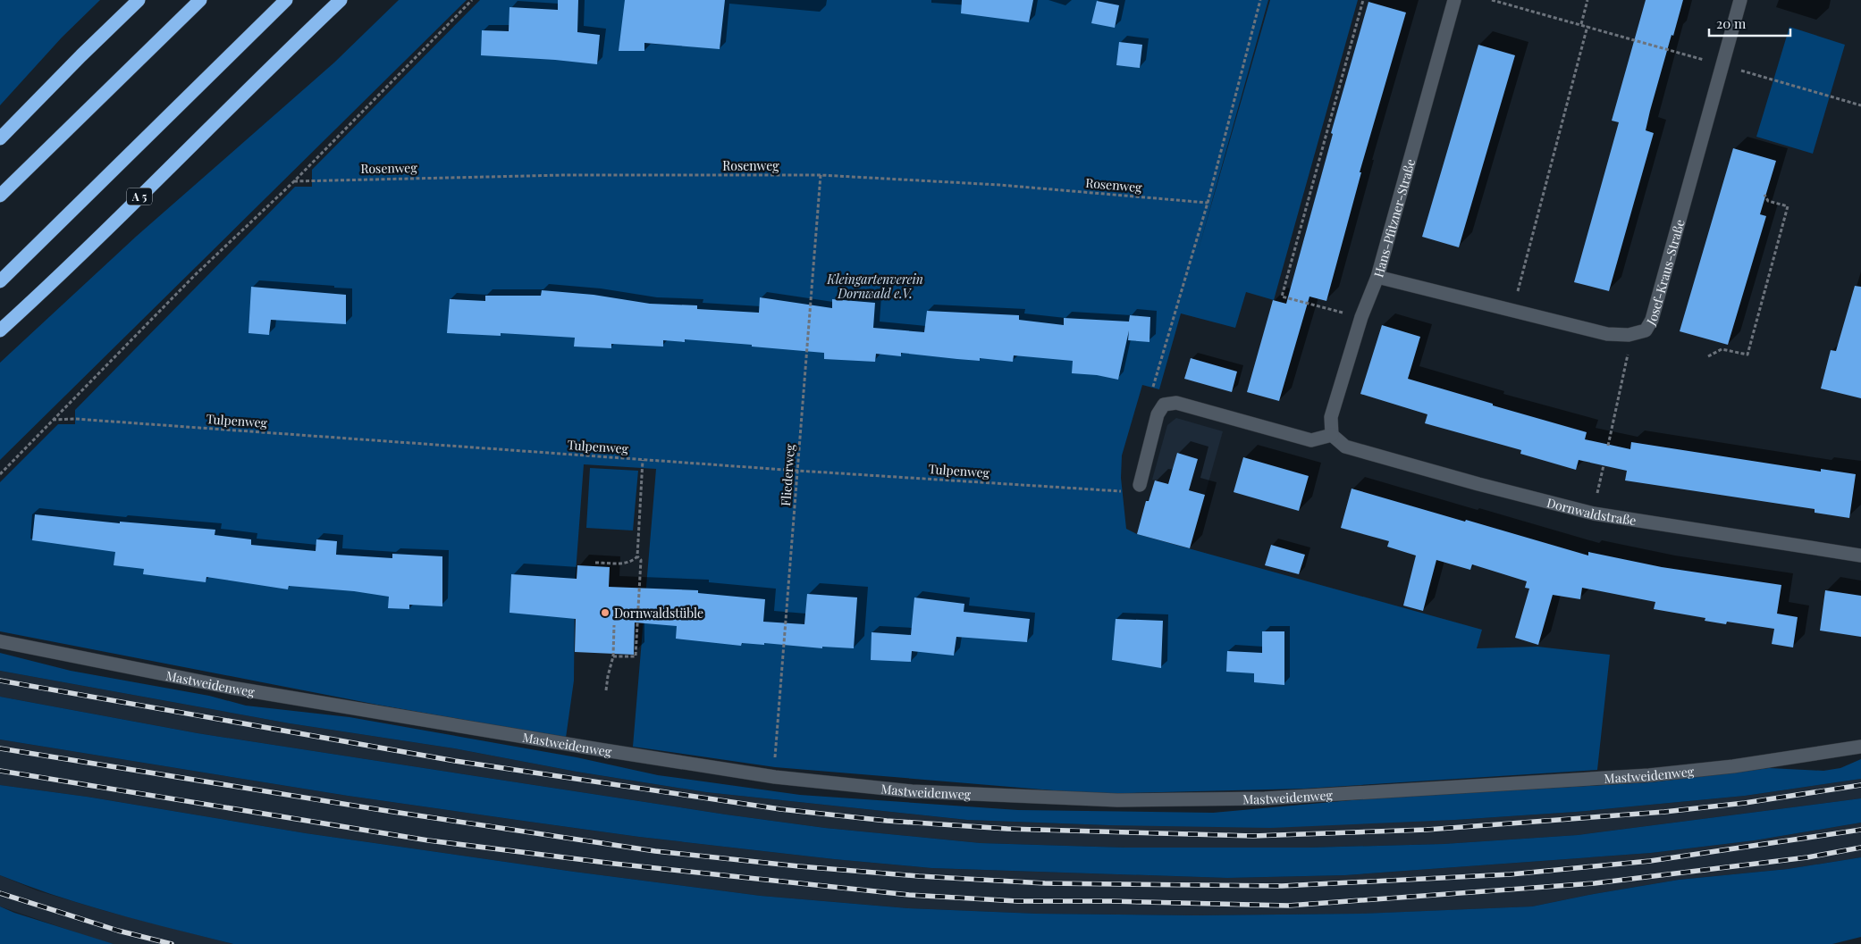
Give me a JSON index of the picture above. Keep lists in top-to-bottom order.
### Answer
{
  "streets": {
    "highway": ["A 5"],
    "street": [
      "Hans-Pfitzner-Straße",
      "Josef-Kraus-Straße",
      "Dornwaldstraße",
      "Mastweidenweg"
    ],
    "path": ["Rosenweg", "Tulpenweg", "Fliederweg"]
  },
  "crossings": [
    ["Rosenweg", "Fliederweg"],
    ["Hans-Pfitzner-Straße", "Josef-Kraus-Straße"],
    ["Hans-Pfitzner-Straße", "Dornwaldstraße"],
    ["Tulpenweg", "Fliederweg"],
    ["Fliederweg", "Mastweidenweg"]
  ],
  "parks": ["Kleingartenverein Dornwald e.V."],
  "places": ["Dornwaldstüble"],
  "scale_bar": "20 m"
}
